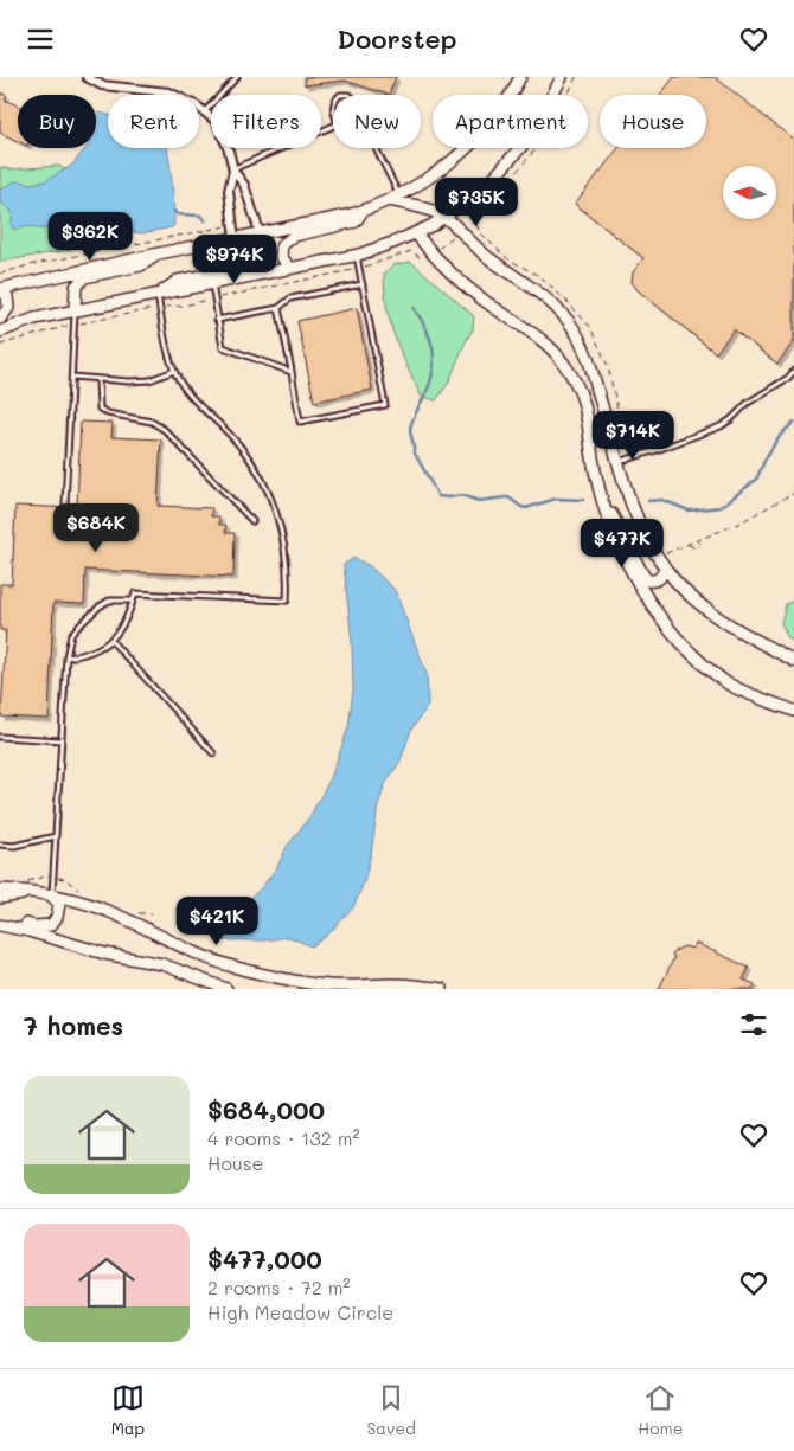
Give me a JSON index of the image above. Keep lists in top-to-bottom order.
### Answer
{
  "north": "left",
  "page": {
    "header": "Doorstep",
    "chip": [
      "Buy",
      "Rent",
      "Filters",
      "New",
      "Apartment",
      "House"
    ],
    "price": [
      "$735K",
      "$362K",
      "$974K",
      "$714K",
      "$684K",
      "$477K",
      "$421K"
    ],
    "heading": "7 homes",
    "list": [
      {
        "name": "$684,000",
        "note": "4 rooms · 132 m² · House"
      },
      {
        "name": "$477,000",
        "note": "2 rooms · 72 m² · High Meadow Circle"
      }
    ],
    "tabs": ["Map", "Saved", "Home"]
  }
}
